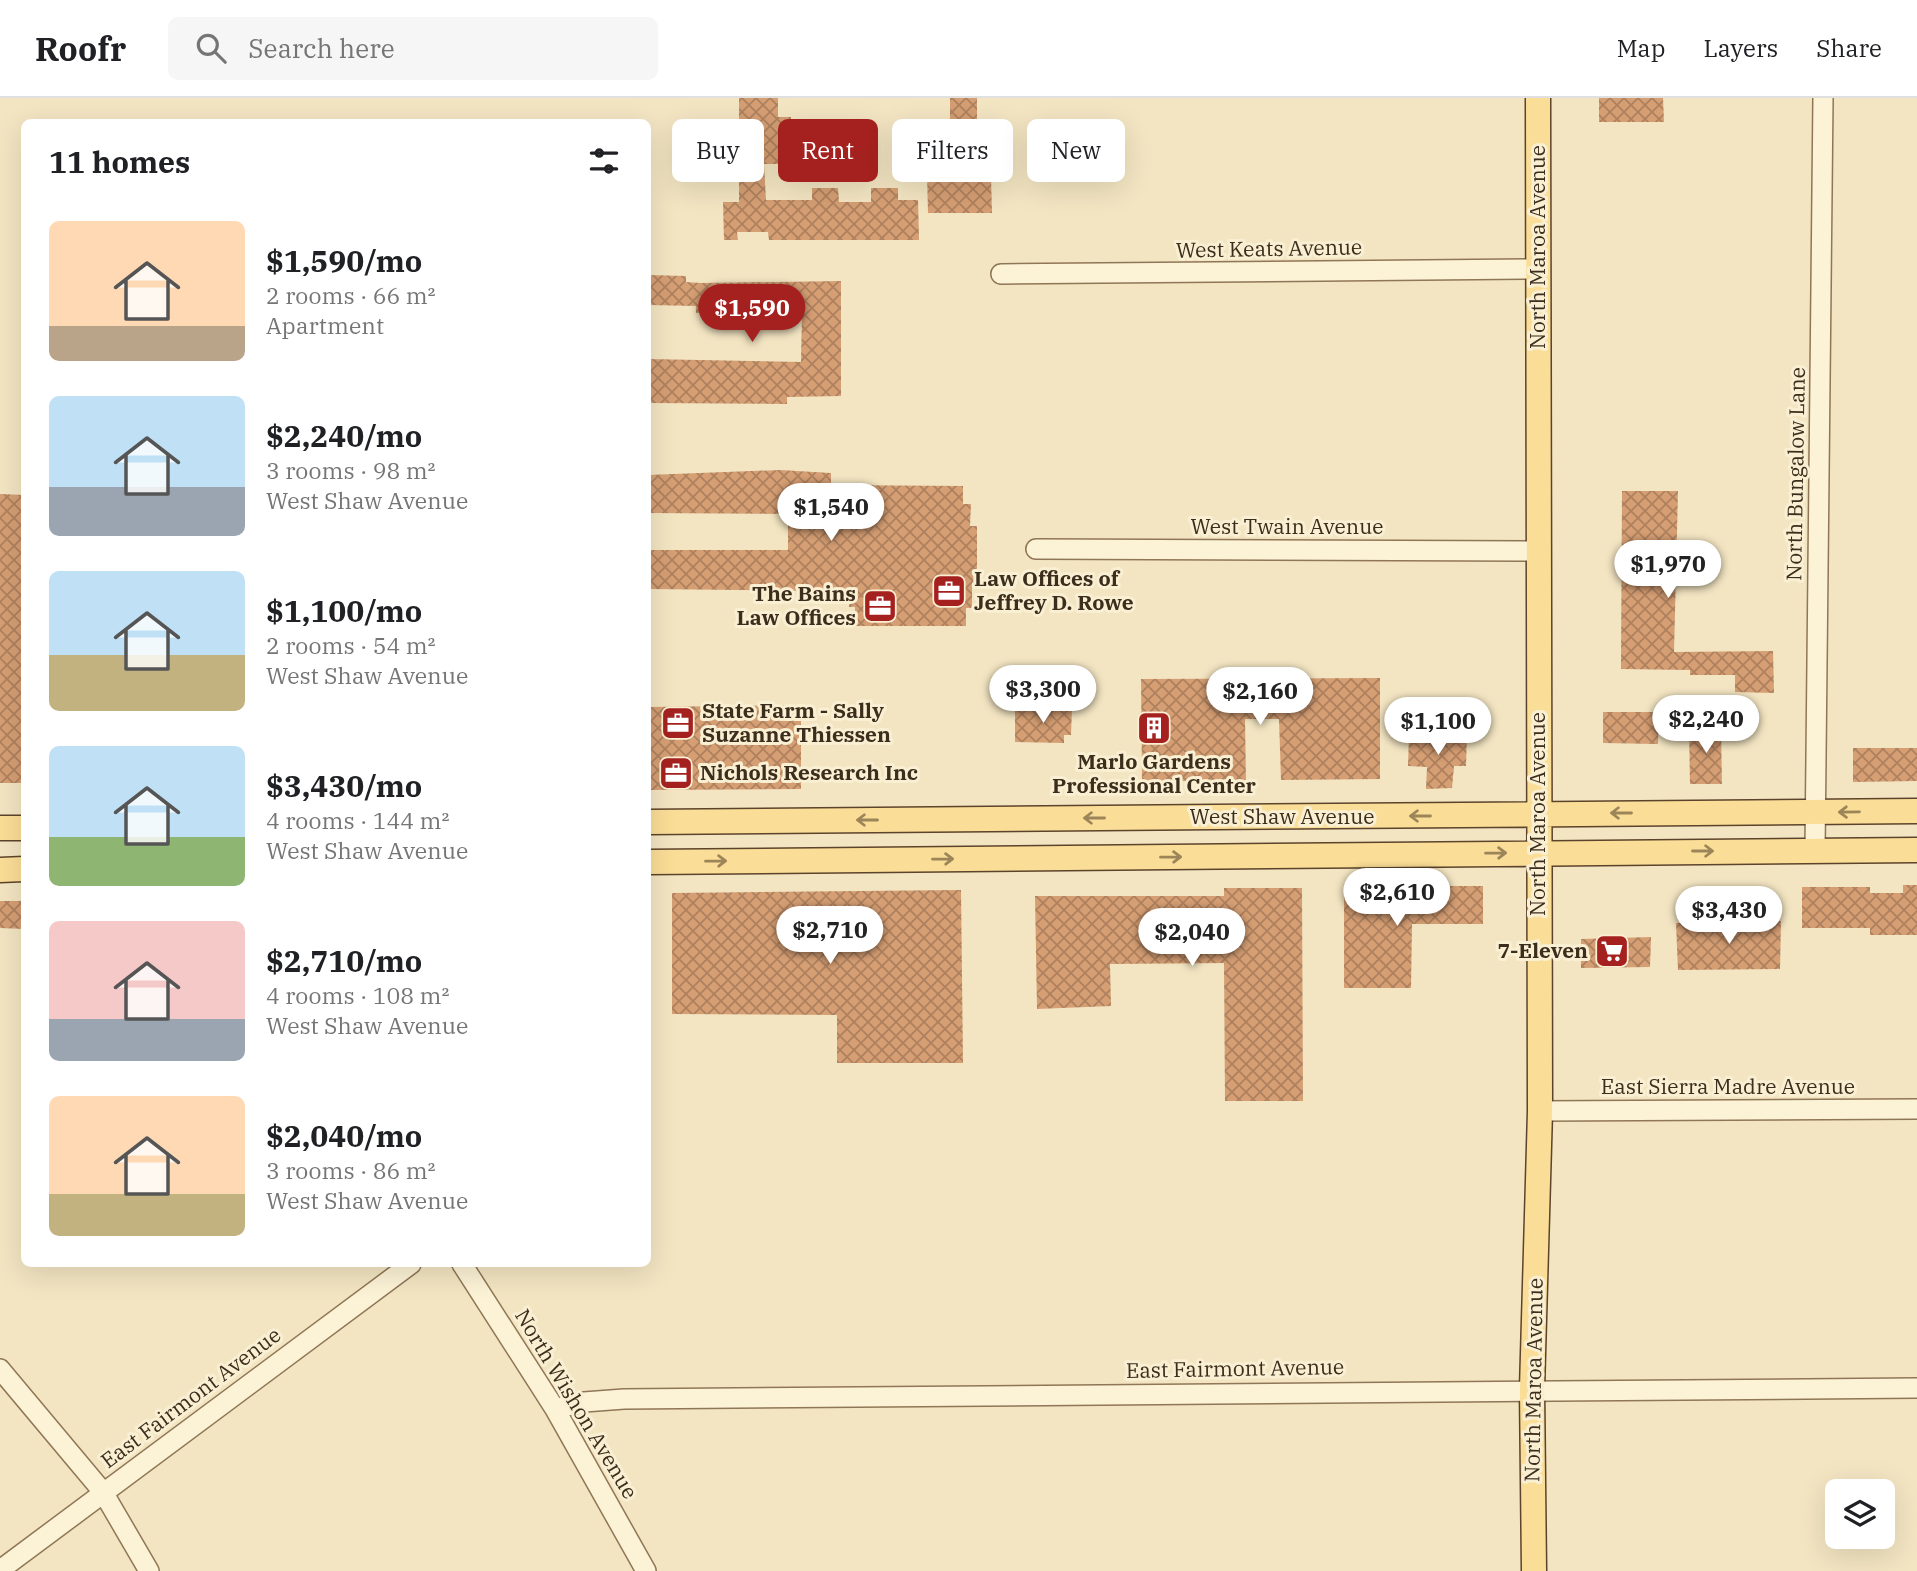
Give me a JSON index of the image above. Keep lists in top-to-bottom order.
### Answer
{
  "streets": {
    "main road": ["North Maroa Avenue", "West Shaw Avenue"],
    "street": [
      "West Keats Avenue",
      "North Bungalow Lane",
      "West Twain Avenue",
      "East Sierra Madre Avenue",
      "East Fairmont Avenue",
      "North Wishon Avenue"
    ]
  },
  "crossings": [
    ["North Maroa Avenue", "West Keats Avenue"],
    ["North Maroa Avenue", "West Twain Avenue"],
    ["North Maroa Avenue", "West Shaw Avenue"],
    ["North Maroa Avenue", "East Sierra Madre Avenue"],
    ["North Maroa Avenue", "East Fairmont Avenue"],
    ["North Bungalow Lane", "West Shaw Avenue"],
    ["East Fairmont Avenue", "North Wishon Avenue"]
  ],
  "places": {
    "office": [
      "Law Offices of Jeffrey D. Rowe",
      "The Bains Law Offices",
      "State Farm - Sally Suzanne Thiessen",
      "Nichols Research Inc"
    ],
    "building": ["Marlo Gardens Professional Center"],
    "supermarket": ["7-Eleven"]
  },
  "page": {
    "header": "Roofr",
    "search": "Search here",
    "nav": ["Map", "Layers", "Share"],
    "chip": [
      "Buy",
      "Rent",
      "Filters",
      "New"
    ],
    "heading": "11 homes",
    "list": [
      {
        "name": "$1,590/mo",
        "note": "2 rooms · 66 m² · Apartment"
      },
      {
        "name": "$2,240/mo",
        "note": "3 rooms · 98 m² · West Shaw Avenue"
      },
      {
        "name": "$1,100/mo",
        "note": "2 rooms · 54 m² · West Shaw Avenue"
      },
      {
        "name": "$3,430/mo",
        "note": "4 rooms · 144 m² · West Shaw Avenue"
      },
      {
        "name": "$2,710/mo",
        "note": "4 rooms · 108 m² · West Shaw Avenue"
      },
      {
        "name": "$2,040/mo",
        "note": "3 rooms · 86 m² · West Shaw Avenue"
      }
    ],
    "price": [
      "$1,590",
      "$1,540",
      "$1,970",
      "$3,300",
      "$2,160",
      "$2,240",
      "$1,100",
      "$2,610",
      "$3,430",
      "$2,710",
      "$2,040"
    ]
  }
}
